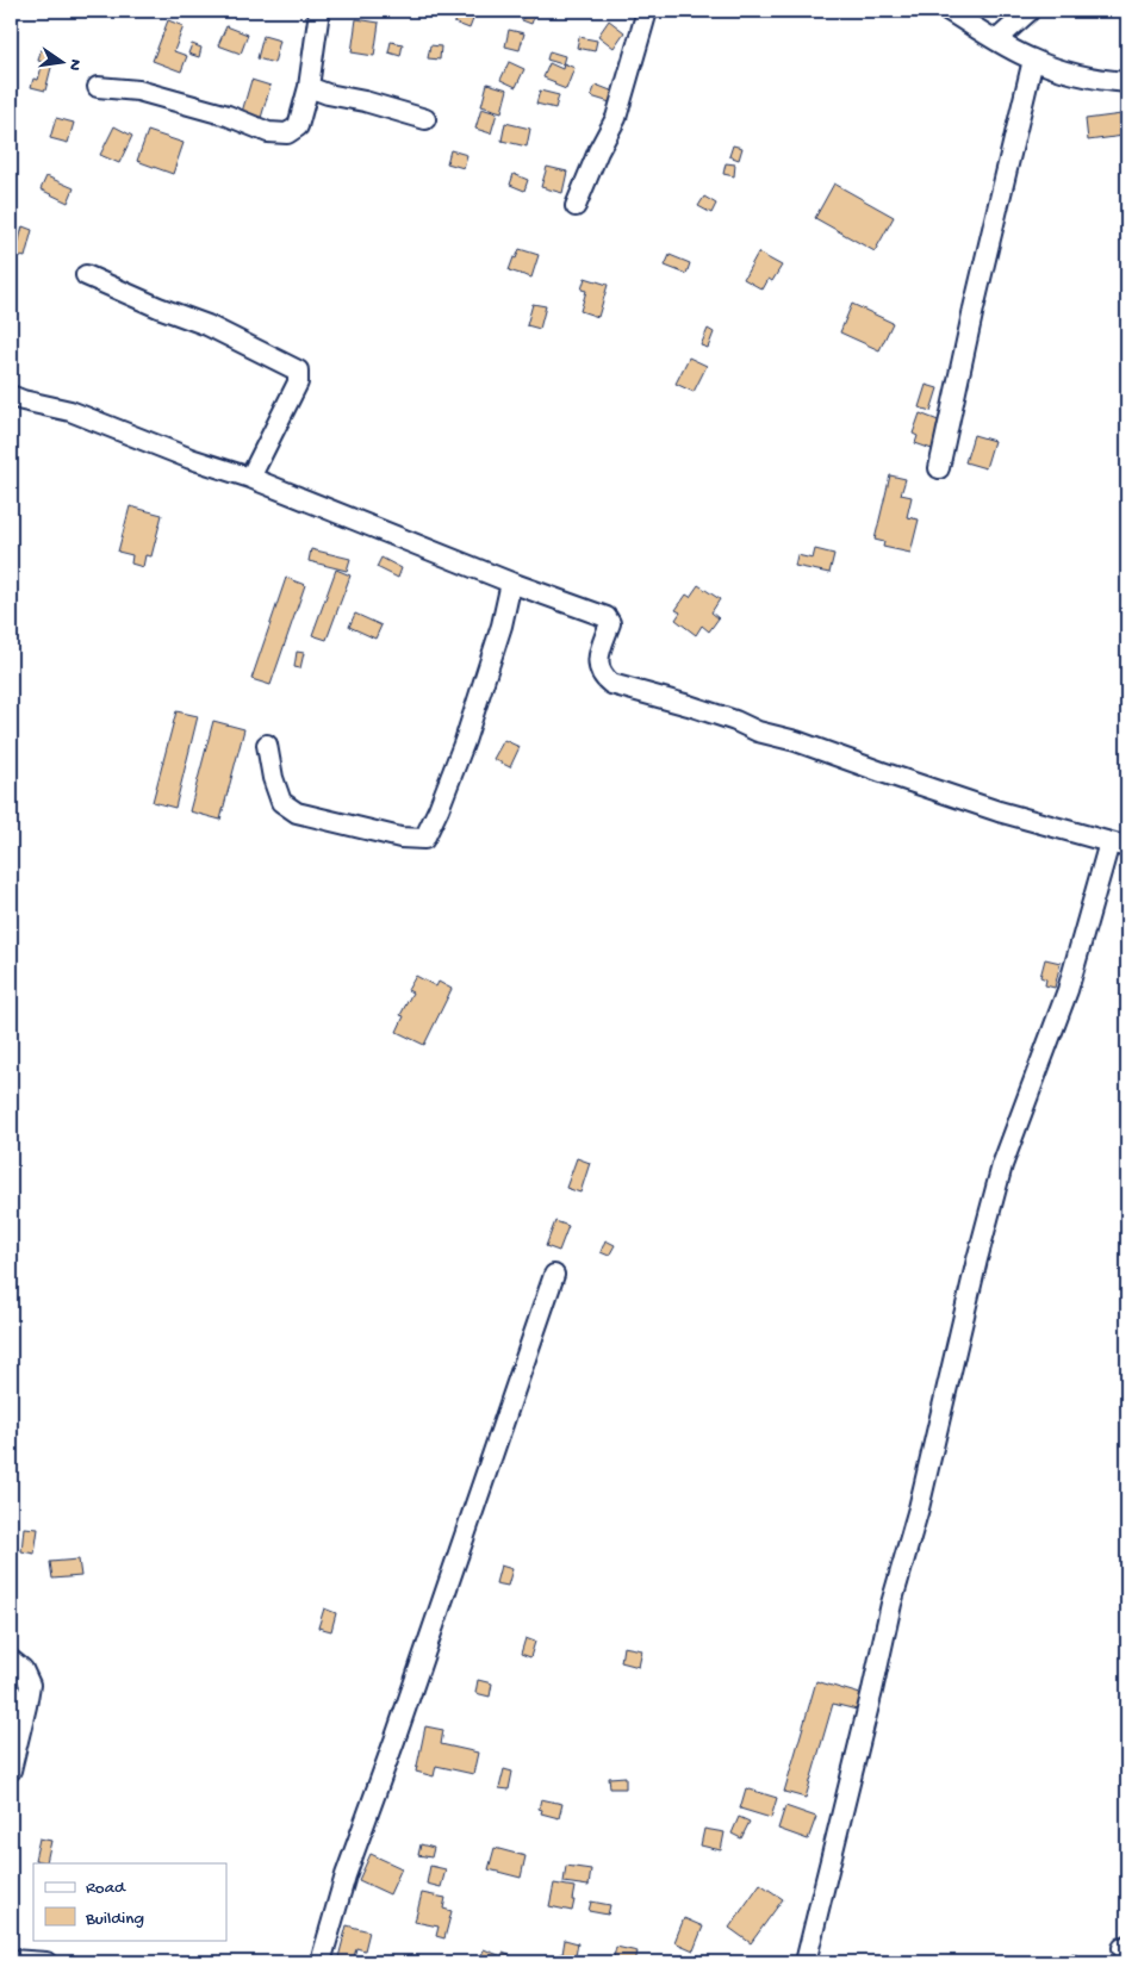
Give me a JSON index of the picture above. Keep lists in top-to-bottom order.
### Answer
{
  "legend": ["Road", "Building"],
  "north": "right"
}
